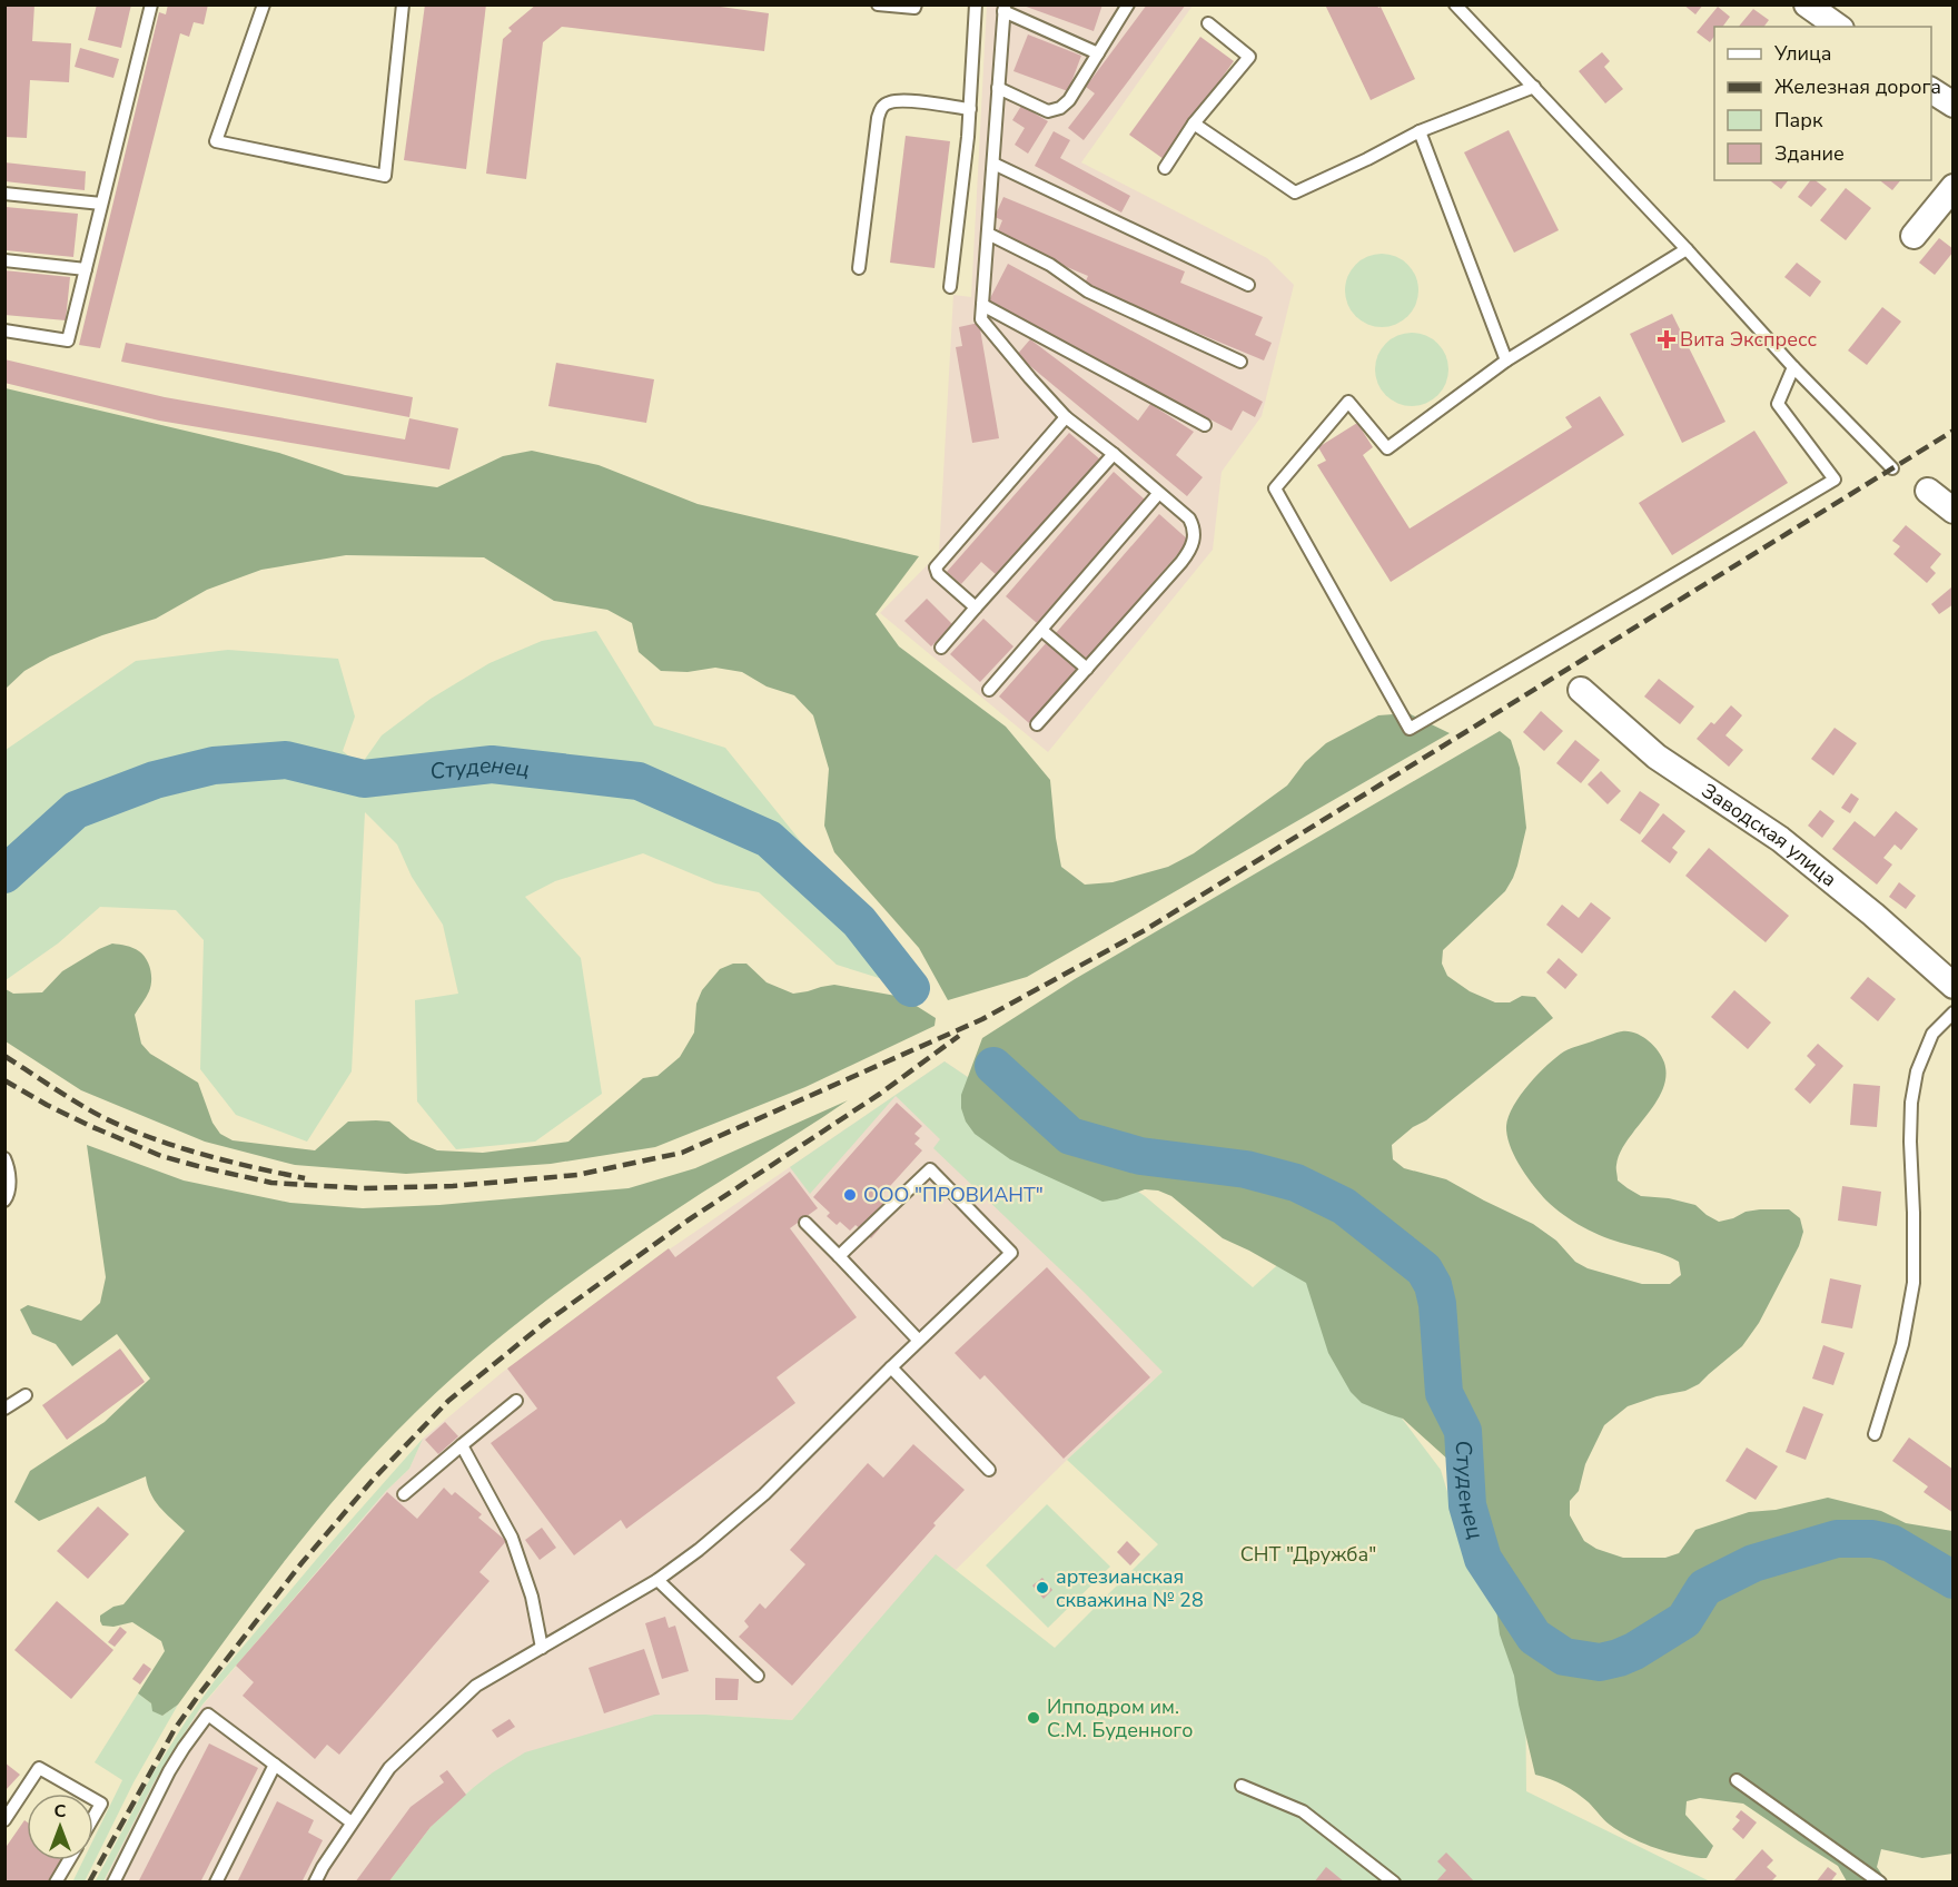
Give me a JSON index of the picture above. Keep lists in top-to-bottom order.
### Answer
{
  "streets": {
    "street": ["Заводская улица"]
  },
  "water": ["Студенец"],
  "parks": ["СНТ \"Дружба\""],
  "places": {
    "health": ["Вита Экспресс"],
    "other": ["ООО \"ПРОВИАНТ\"", "артезианская скважина № 28", "Ипподром им. С.М. Буденного"]
  },
  "legend": [
    "Улица",
    "Железная дорога",
    "Парк",
    "Здание"
  ],
  "north": "top"
}
